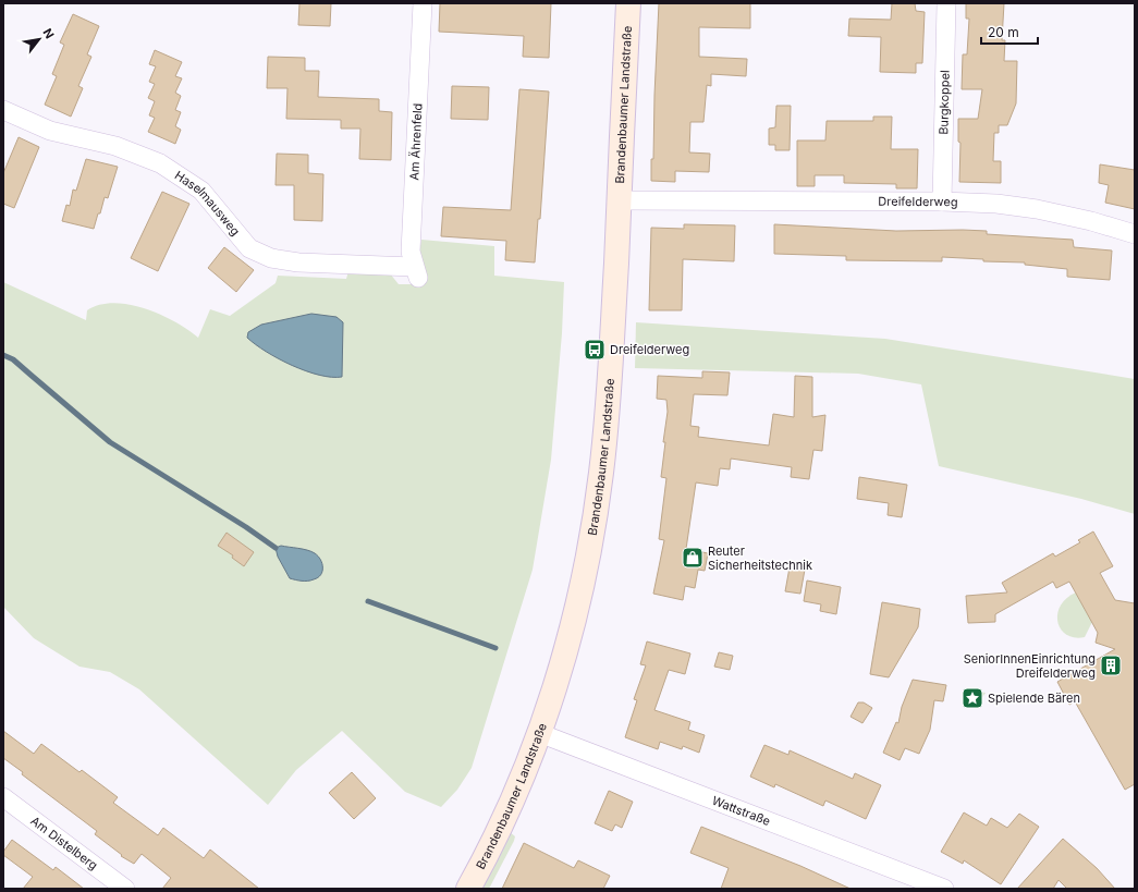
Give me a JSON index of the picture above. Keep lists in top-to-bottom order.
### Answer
{
  "streets": {
    "main road": ["Brandenbaumer Landstraße"],
    "street": [
      "Burgkoppel",
      "Am Ährenfeld",
      "Dreifelderweg",
      "Haselmausweg",
      "Wattstraße",
      "Am Distelberg"
    ]
  },
  "crossings": [
    ["Burgkoppel", "Dreifelderweg"],
    ["Brandenbaumer Landstraße", "Dreifelderweg"],
    ["Brandenbaumer Landstraße", "Wattstraße"],
    ["Am Ährenfeld", "Haselmausweg"]
  ],
  "places": {
    "bus stop": ["Dreifelderweg"],
    "shop": ["Reuter Sicherheitstechnik"],
    "building": ["SeniorInnenEinrichtung Dreifelderweg"],
    "place": ["Spielende Bären"]
  },
  "scale_bar": "20 m",
  "north": "top right"
}
